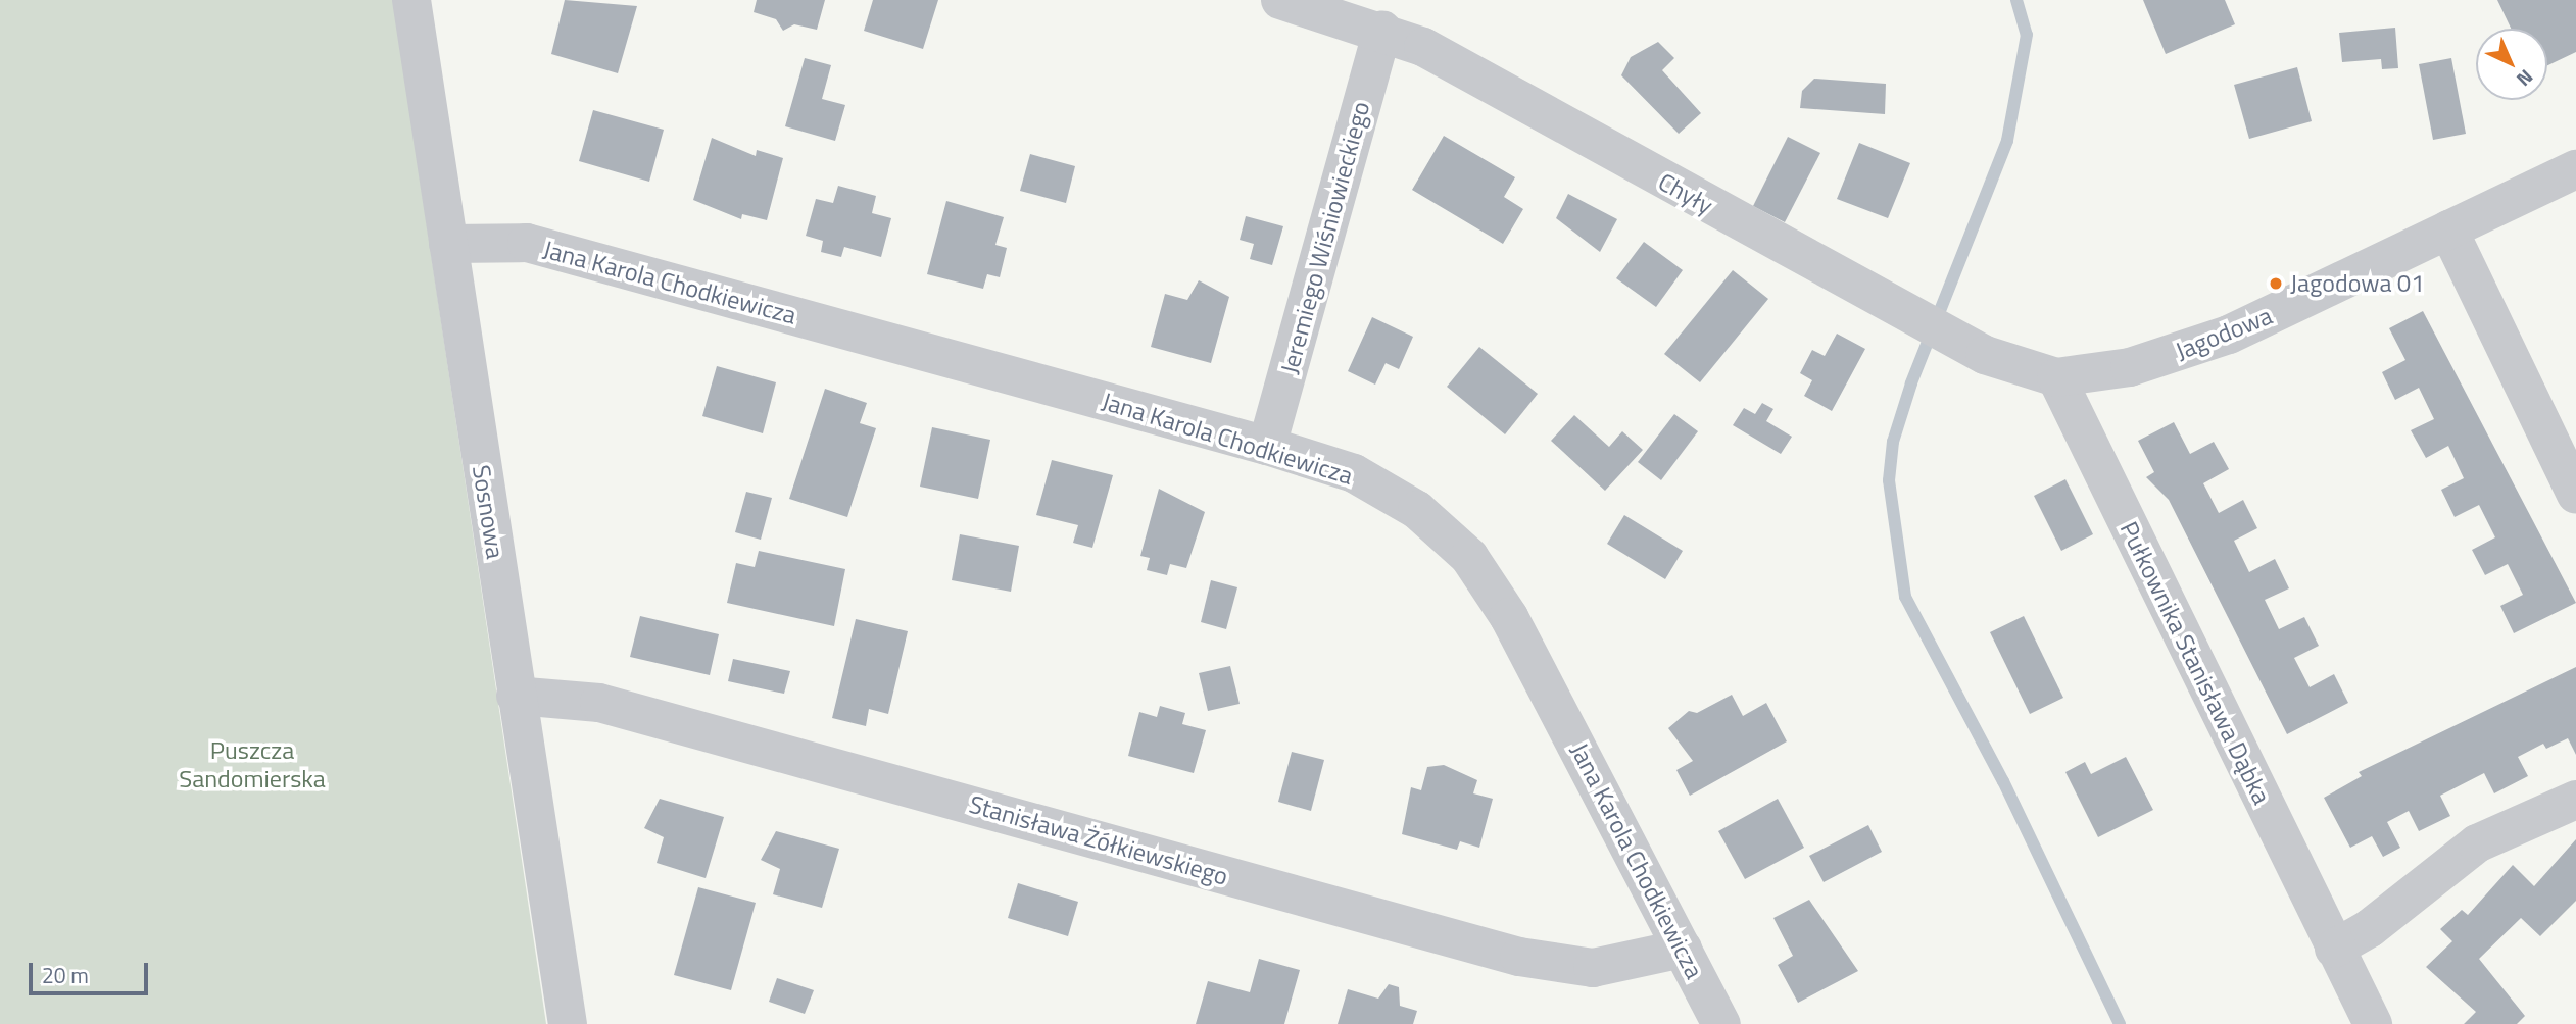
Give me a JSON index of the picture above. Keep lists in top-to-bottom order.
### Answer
{
  "streets": {
    "street": [
      "Chyły",
      "Jeremiego Wiśniowieckiego",
      "Jana Karola Chodkiewicza",
      "Jagodowa",
      "Sosnowa",
      "Pułkownika Stanisława Dąbka",
      "Stanisława Żółkiewskiego"
    ]
  },
  "crossings": [
    ["Chyły", "Jeremiego Wiśniowieckiego"],
    ["Chyły", "Jagodowa"],
    ["Chyły", "Pułkownika Stanisława Dąbka"],
    ["Jeremiego Wiśniowieckiego", "Jana Karola Chodkiewicza"],
    ["Jana Karola Chodkiewicza", "Sosnowa"],
    ["Jana Karola Chodkiewicza", "Stanisława Żółkiewskiego"],
    ["Jagodowa", "Pułkownika Stanisława Dąbka"],
    ["Sosnowa", "Stanisława Żółkiewskiego"]
  ],
  "parks": ["Puszcza Sandomierska"],
  "places": ["Jagodowa 01"],
  "scale_bar": "20 m",
  "north": "bottom right"
}
